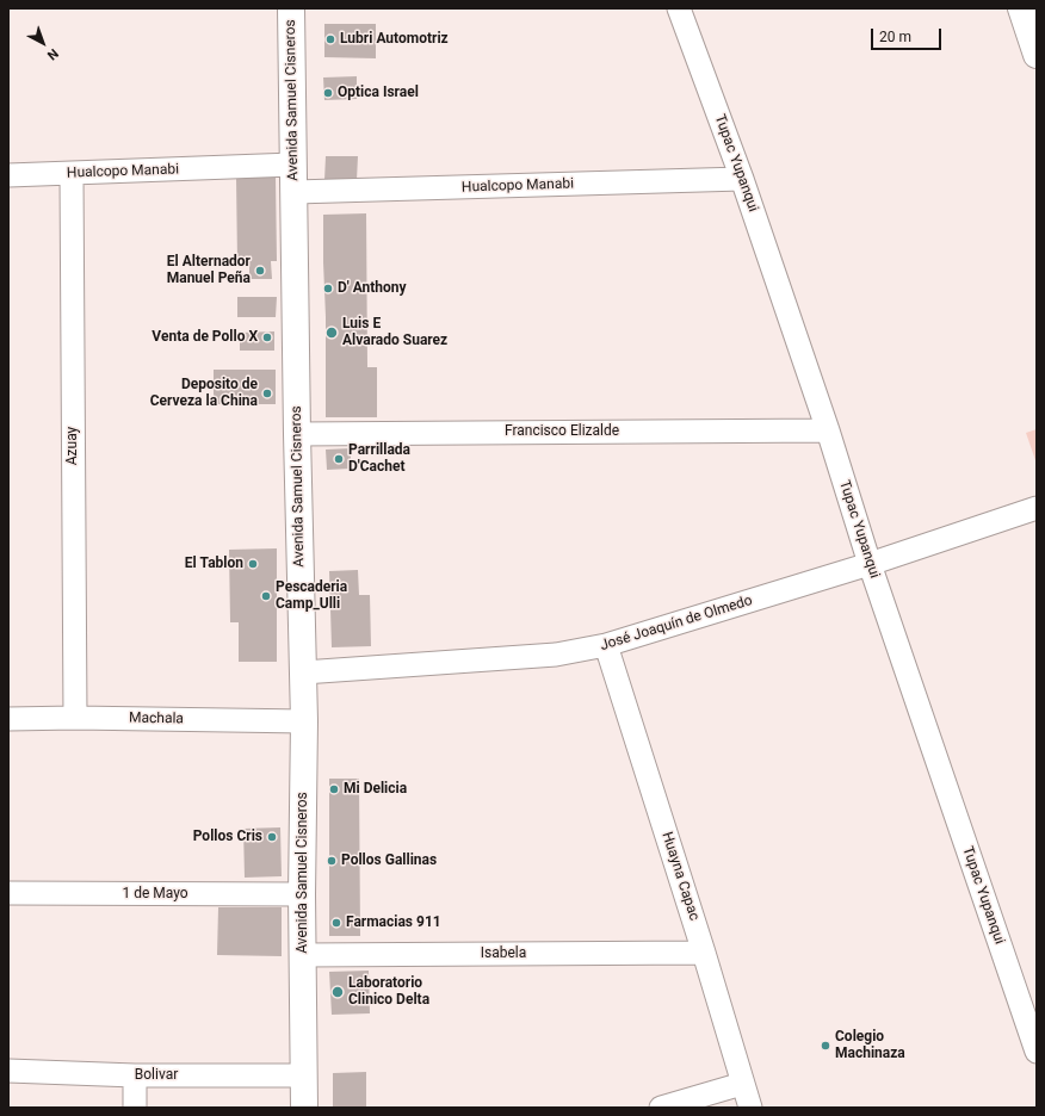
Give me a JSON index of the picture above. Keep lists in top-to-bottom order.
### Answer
{
  "streets": {
    "street": [
      "Avenida Samuel Cisneros",
      "Tupac Yupanqui",
      "Hualcopo Manabi",
      "Francisco Elizalde",
      "Azuay",
      "José Joaquín de Olmedo",
      "Machala",
      "Huayna Capac",
      "1 de Mayo",
      "Isabela",
      "Bolivar"
    ]
  },
  "crossings": [
    ["Avenida Samuel Cisneros", "Hualcopo Manabi"],
    ["Avenida Samuel Cisneros", "Francisco Elizalde"],
    ["Avenida Samuel Cisneros", "José Joaquín de Olmedo"],
    ["Avenida Samuel Cisneros", "Machala"],
    ["Avenida Samuel Cisneros", "1 de Mayo"],
    ["Avenida Samuel Cisneros", "Isabela"],
    ["Avenida Samuel Cisneros", "Bolivar"],
    ["Tupac Yupanqui", "Hualcopo Manabi"],
    ["Tupac Yupanqui", "Francisco Elizalde"],
    ["Tupac Yupanqui", "José Joaquín de Olmedo"],
    ["Hualcopo Manabi", "Azuay"],
    ["Azuay", "Machala"],
    ["José Joaquín de Olmedo", "Huayna Capac"],
    ["Huayna Capac", "Isabela"]
  ],
  "places": [
    "Lubri Automotriz",
    "Optica Israel",
    "El Alternador Manuel Peña",
    "D' Anthony",
    "Luis E Alvarado Suarez",
    "Venta de Pollo X",
    "Deposito de Cerveza la China",
    "Parrillada D'Cachet",
    "El Tablon",
    "Pescaderia Camp_Ulli",
    "Mi Delicia",
    "Pollos Cris",
    "Pollos Gallinas",
    "Farmacias 911",
    "Laboratorio Clinico Delta",
    "Colegio Machinaza"
  ],
  "scale_bar": "20 m",
  "north": "bottom right"
}
